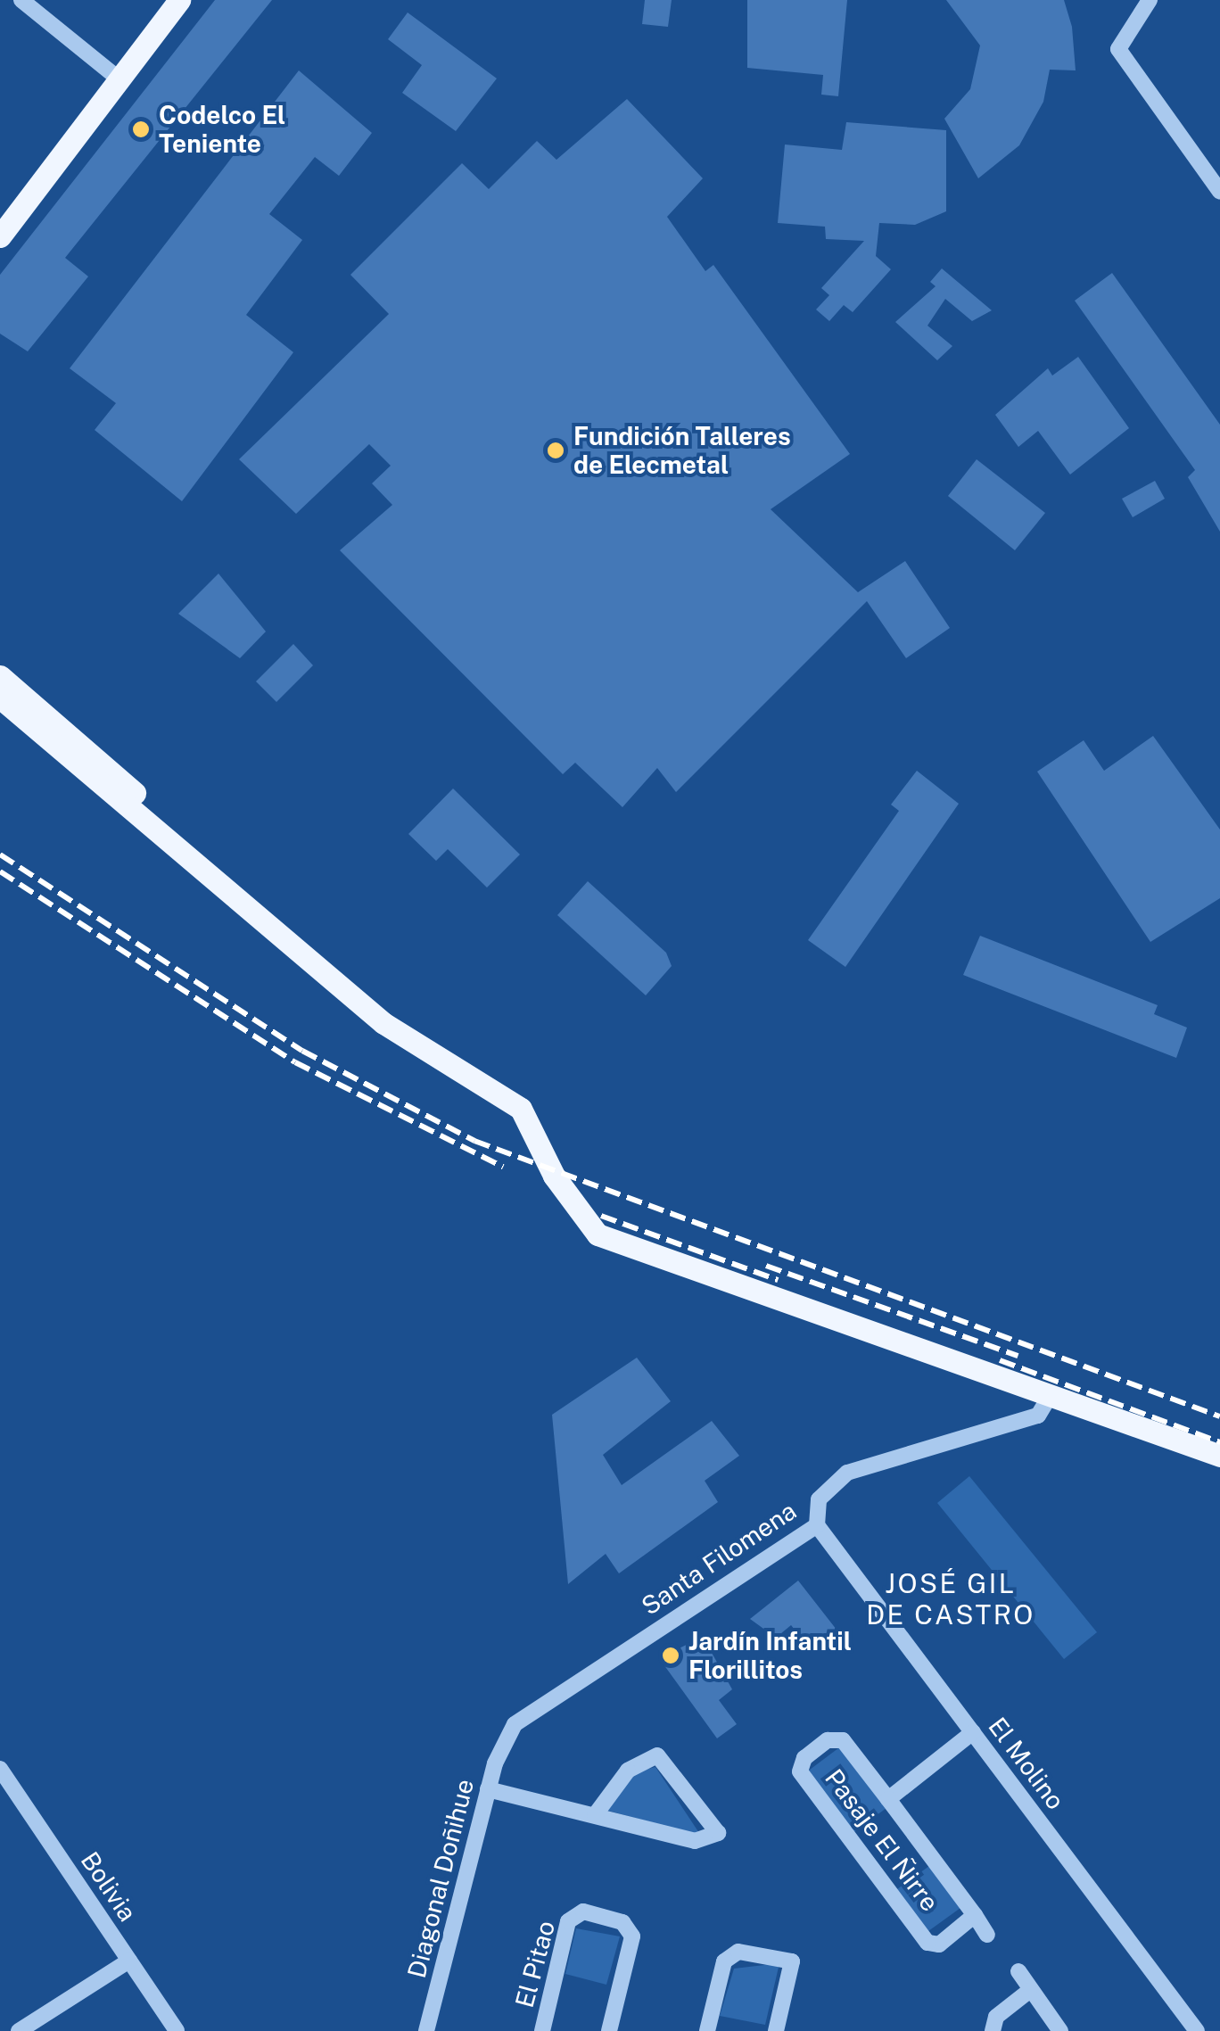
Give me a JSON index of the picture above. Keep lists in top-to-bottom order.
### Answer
{
  "streets": {
    "street": [
      "Santa Filomena",
      "El Molino",
      "Pasaje El Ñirre",
      "Diagonal Doñihue",
      "Bolivia",
      "El Pitao"
    ]
  },
  "crossings": [
    ["Santa Filomena", "El Molino"],
    ["Santa Filomena", "Diagonal Doñihue"]
  ],
  "districts": ["JOSÉ GIL DE CASTRO"],
  "places": ["Codelco El Teniente", "Fundición Talleres de Elecmetal", "Jardín Infantil Florillitos"]
}
